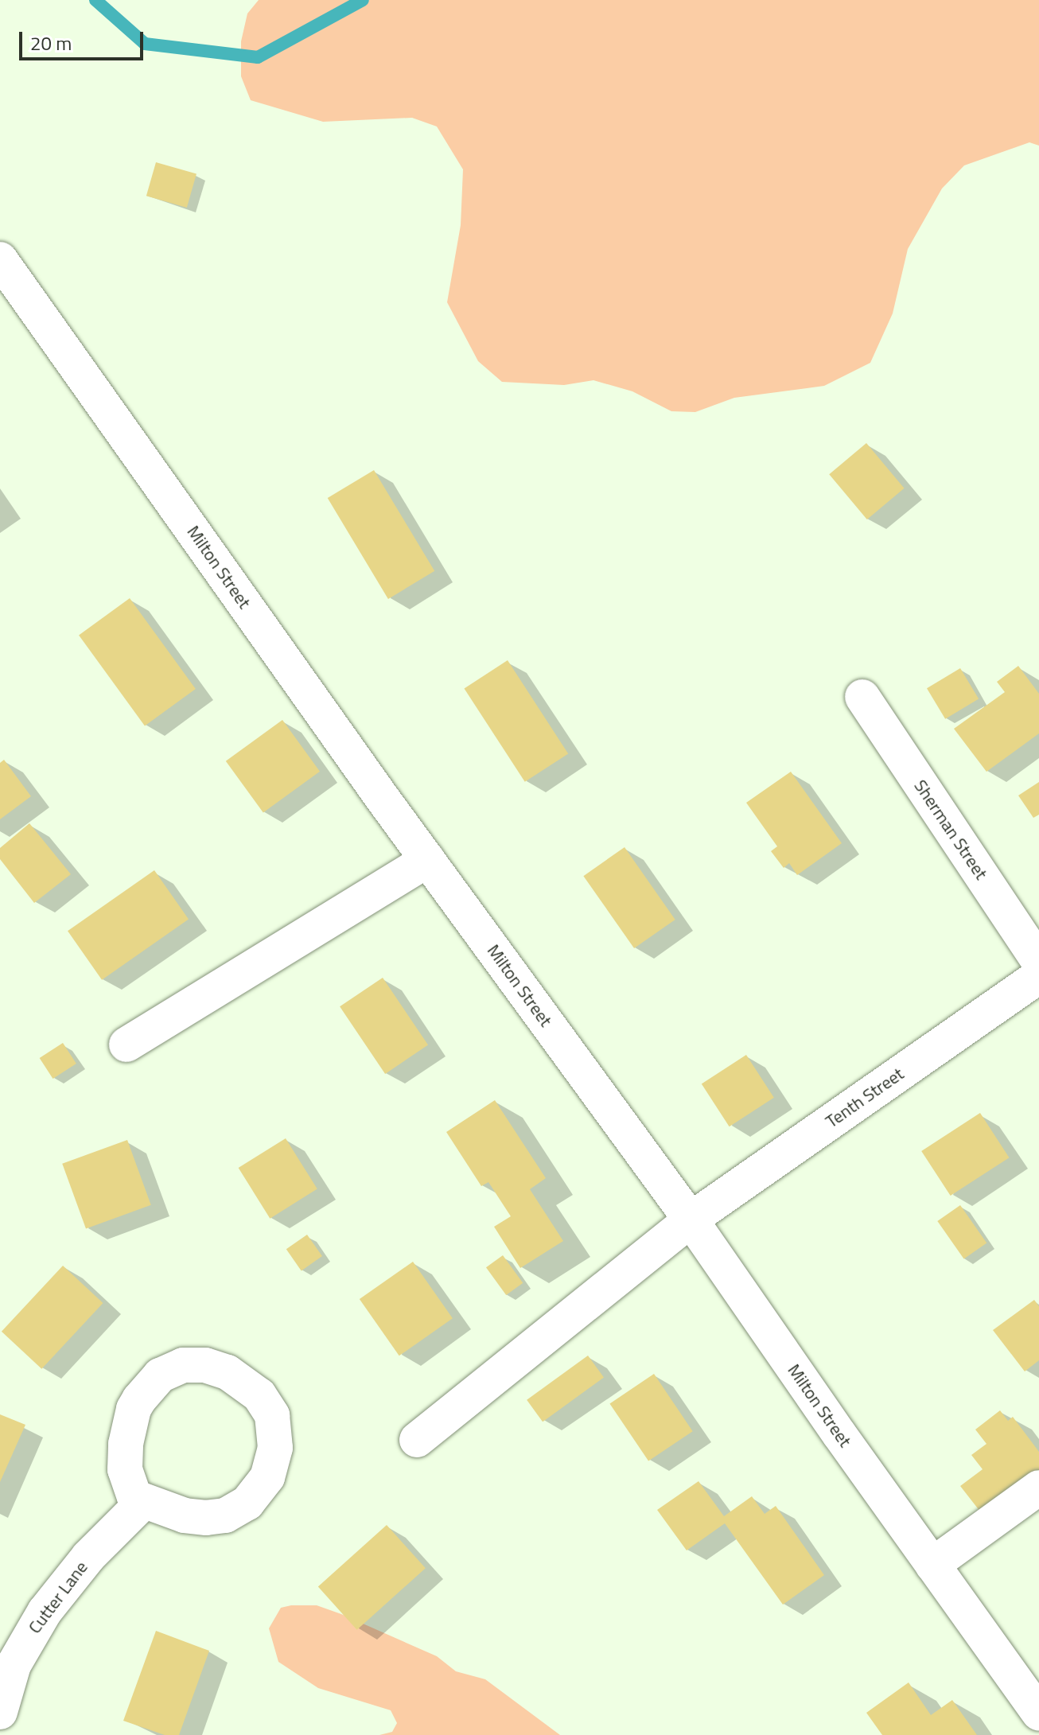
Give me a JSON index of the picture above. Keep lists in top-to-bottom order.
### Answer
{
  "streets": {
    "street": [
      "Milton Street",
      "Sherman Street",
      "Tenth Street",
      "Cutter Lane"
    ]
  },
  "crossings": [
    ["Milton Street", "Tenth Street"]
  ],
  "scale_bar": "20 m"
}
